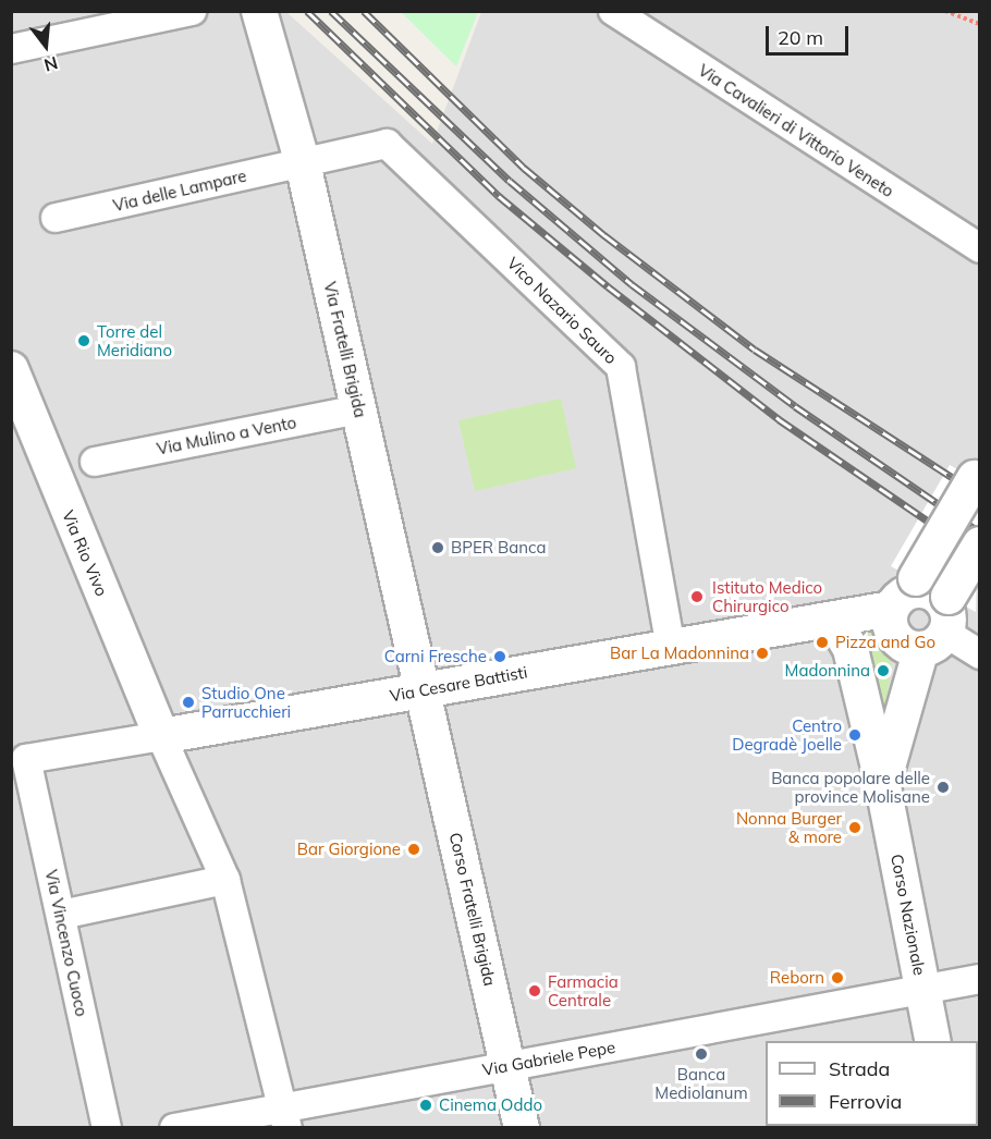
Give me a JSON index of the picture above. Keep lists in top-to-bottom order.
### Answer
{
  "streets": {
    "street": [
      "Via Cavalieri di Vittorio Veneto",
      "Via delle Lampare",
      "Vico Nazario Sauro",
      "Via Fratelli Brigida",
      "Via Mulino a Vento",
      "Via Rio Vivo",
      "Via Cesare Battisti",
      "Corso Fratelli Brigida",
      "Corso Nazionale",
      "Via Vincenzo Cuoco",
      "Via Gabriele Pepe"
    ]
  },
  "crossings": [
    ["Via delle Lampare", "Vico Nazario Sauro"],
    ["Via delle Lampare", "Via Fratelli Brigida"],
    ["Vico Nazario Sauro", "Via Fratelli Brigida"],
    ["Vico Nazario Sauro", "Via Cesare Battisti"],
    ["Via Fratelli Brigida", "Via Mulino a Vento"],
    ["Via Fratelli Brigida", "Via Cesare Battisti"],
    ["Via Fratelli Brigida", "Corso Fratelli Brigida"],
    ["Via Rio Vivo", "Via Cesare Battisti"],
    ["Via Cesare Battisti", "Corso Fratelli Brigida"],
    ["Via Cesare Battisti", "Corso Nazionale"],
    ["Via Cesare Battisti", "Via Vincenzo Cuoco"],
    ["Corso Fratelli Brigida", "Via Gabriele Pepe"],
    ["Corso Nazionale", "Via Gabriele Pepe"]
  ],
  "places": [
    "Torre del Meridiano",
    "BPER Banca",
    "Istituto Medico Chirurgico",
    "Pizza and Go",
    "Bar La Madonnina",
    "Carni Fresche",
    "Madonnina",
    "Studio One Parrucchieri",
    "Centro Degradè Joelle",
    "Banca popolare delle province Molisane",
    "Nonna Burger & more",
    "Bar Giorgione",
    "Reborn",
    "Farmacia Centrale",
    "Banca Mediolanum",
    "Cinema Oddo"
  ],
  "legend": ["Strada", "Ferrovia"],
  "scale_bar": "20 m",
  "north": "bottom"
}
